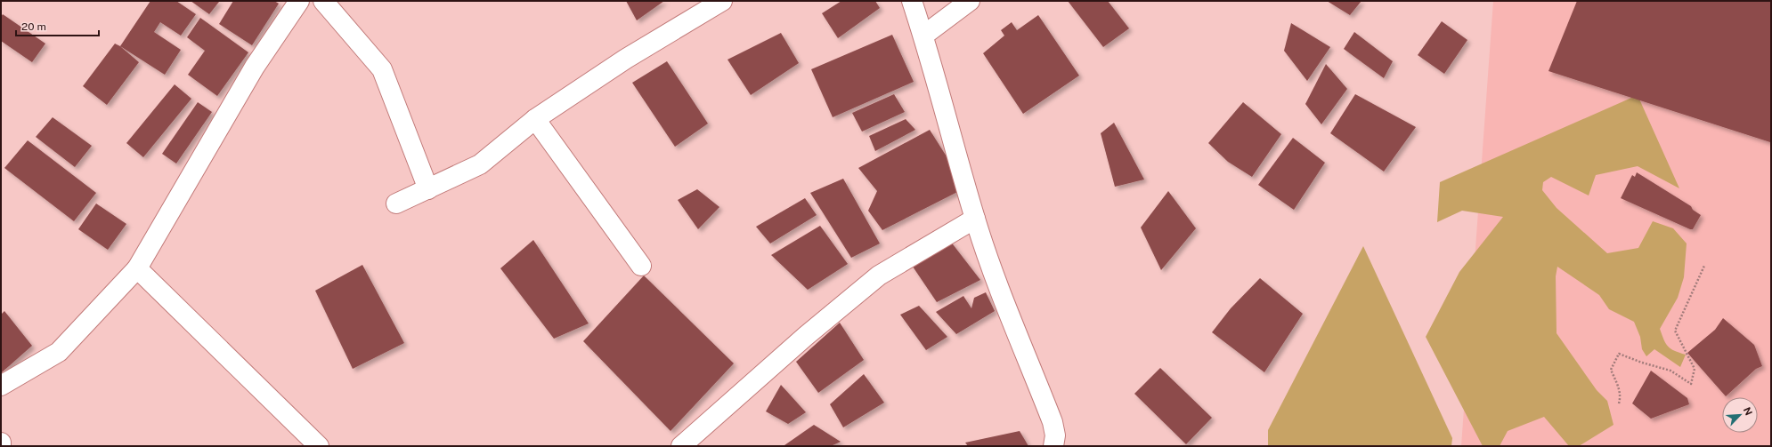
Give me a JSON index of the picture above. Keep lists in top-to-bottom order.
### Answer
{
  "scale_bar": "20 m",
  "north": "top right"
}
